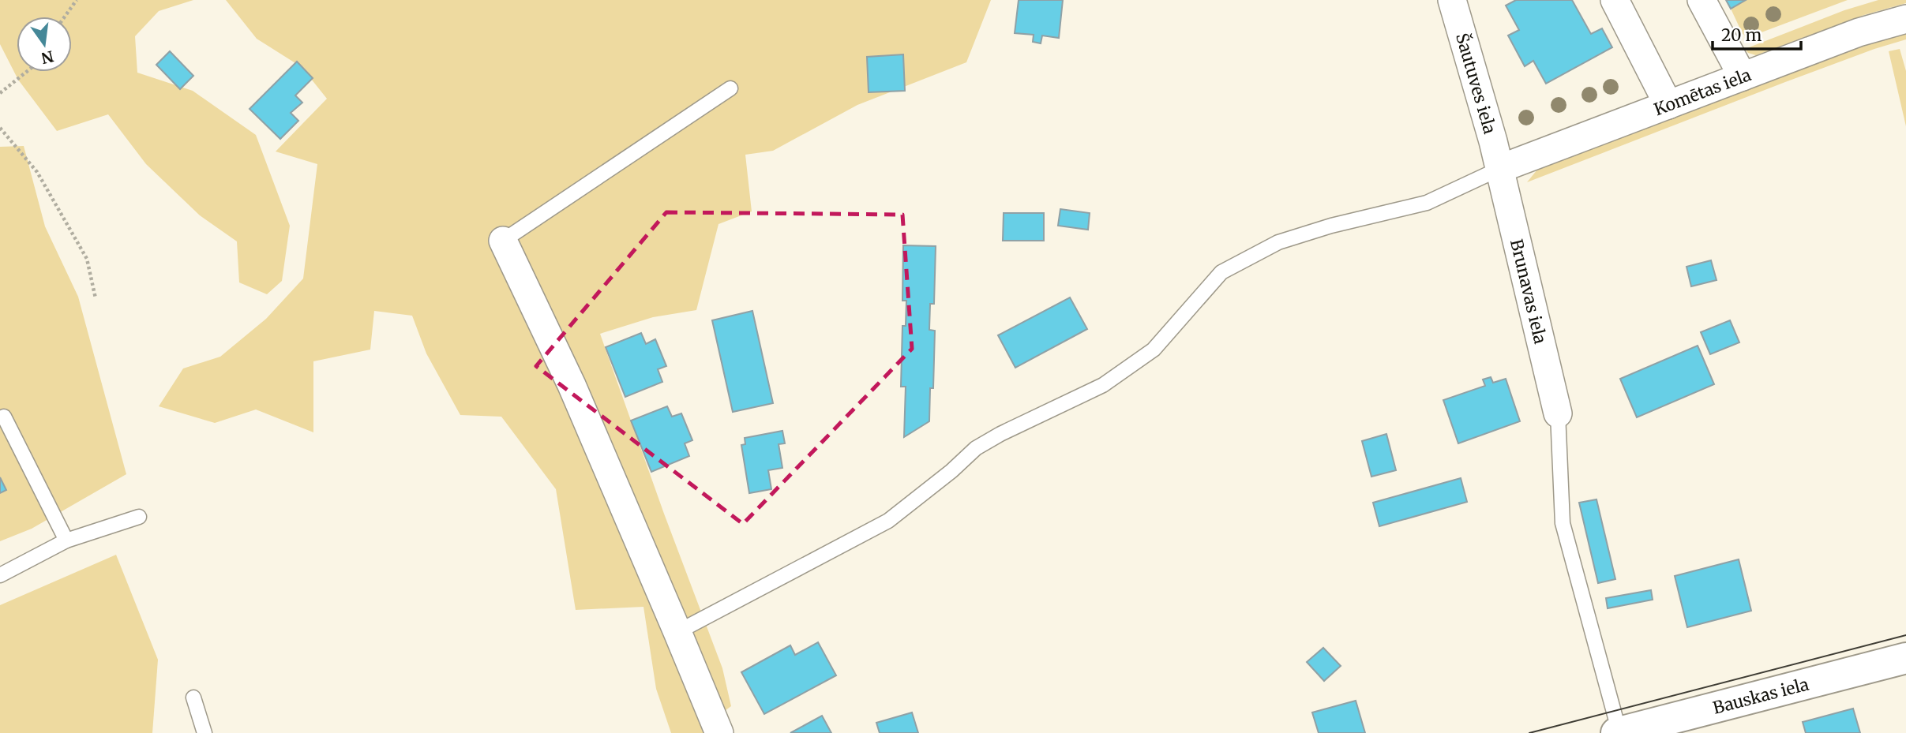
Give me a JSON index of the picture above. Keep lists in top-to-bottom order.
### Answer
{
  "streets": {
    "street": [
      "Šautuves iela",
      "Komētas iela",
      "Brunavas iela",
      "Bauskas iela"
    ]
  },
  "crossings": [
    ["Šautuves iela", "Komētas iela"],
    ["Šautuves iela", "Brunavas iela"],
    ["Komētas iela", "Brunavas iela"]
  ],
  "scale_bar": "20 m",
  "north": "bottom"
}
